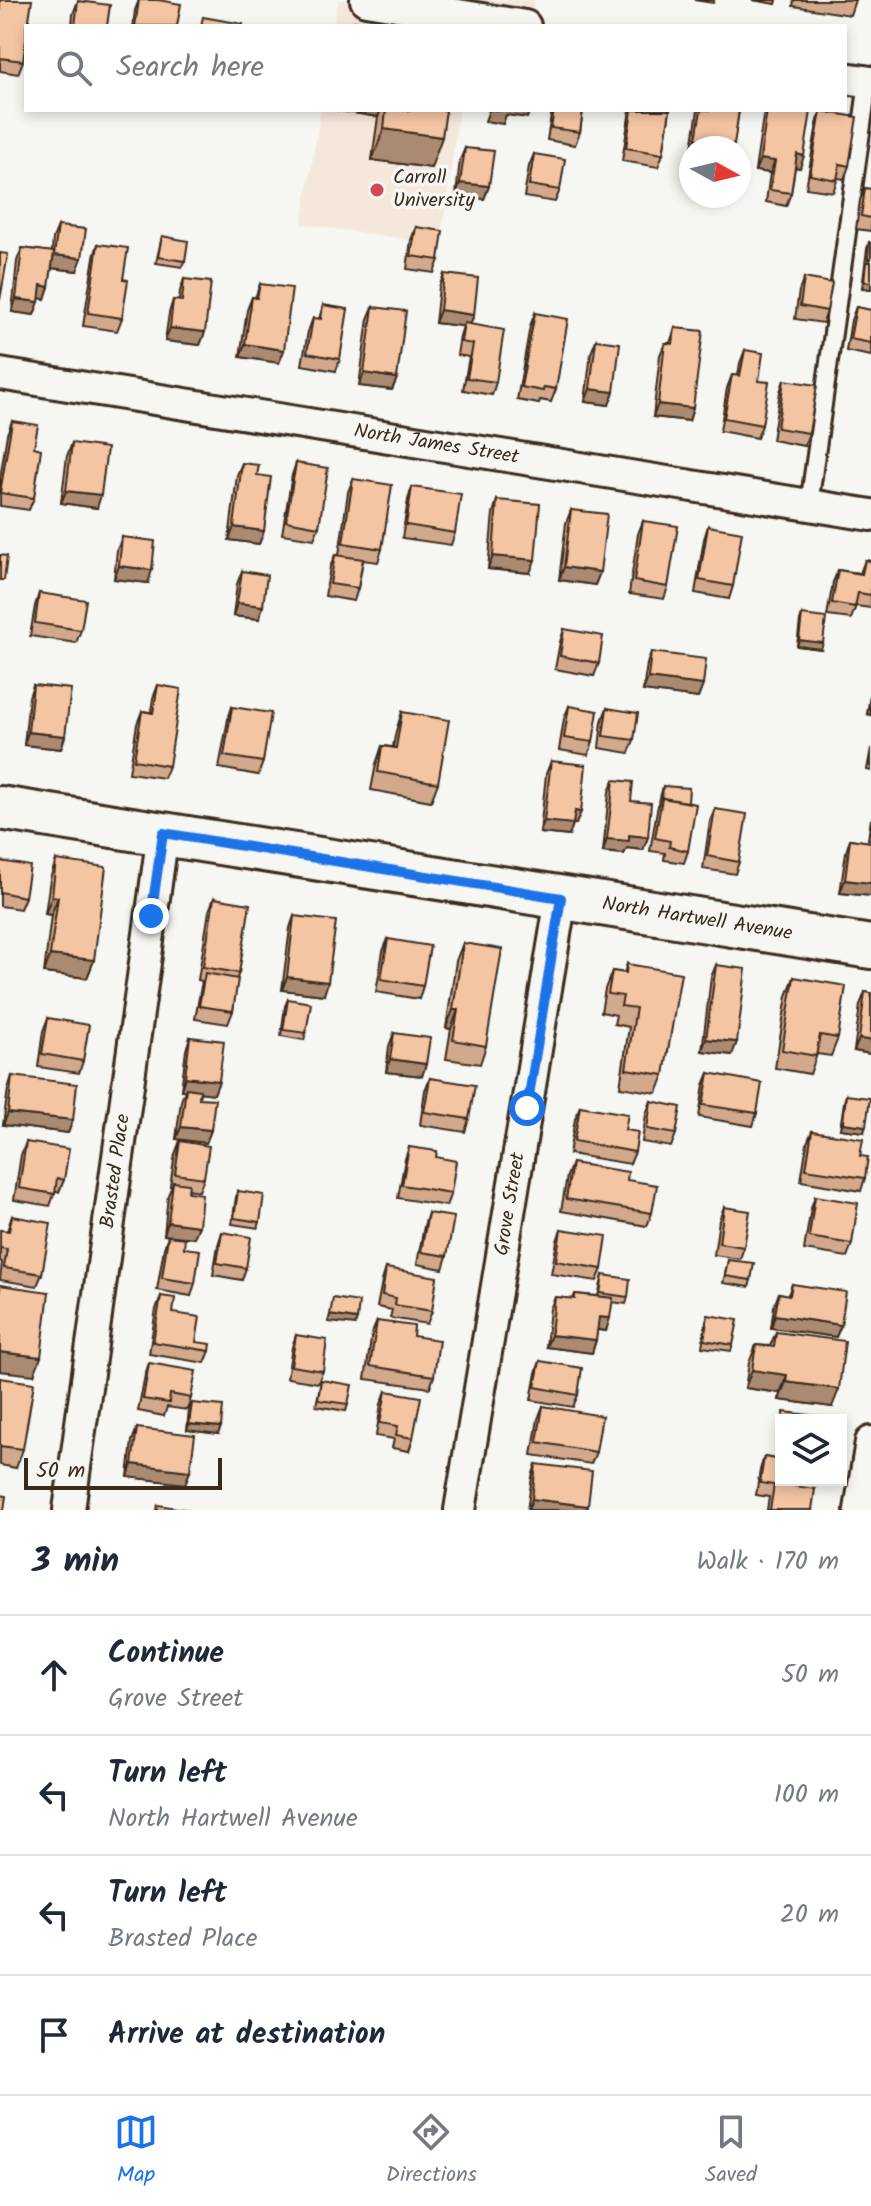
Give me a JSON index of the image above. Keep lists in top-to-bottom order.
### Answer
{
  "streets": {
    "street": [
      "North James Street",
      "North Hartwell Avenue",
      "Brasted Place",
      "Grove Street"
    ]
  },
  "crossings": [
    ["North Hartwell Avenue", "Brasted Place"],
    ["North Hartwell Avenue", "Grove Street"]
  ],
  "places": ["Carroll University"],
  "scale_bar": "50 m",
  "north": "right",
  "page": {
    "search": "Search here",
    "scale": "50 m",
    "heading": ["3 min", "Walk · 170 m"],
    "list": [
      ["Continue", "Grove Street", "50 m"],
      ["Turn left", "North Hartwell Avenue", "100 m"],
      ["Turn left", "Brasted Place", "20 m"],
      "Arrive at destination"
    ],
    "nav": ["Map", "Directions", "Saved"]
  }
}
